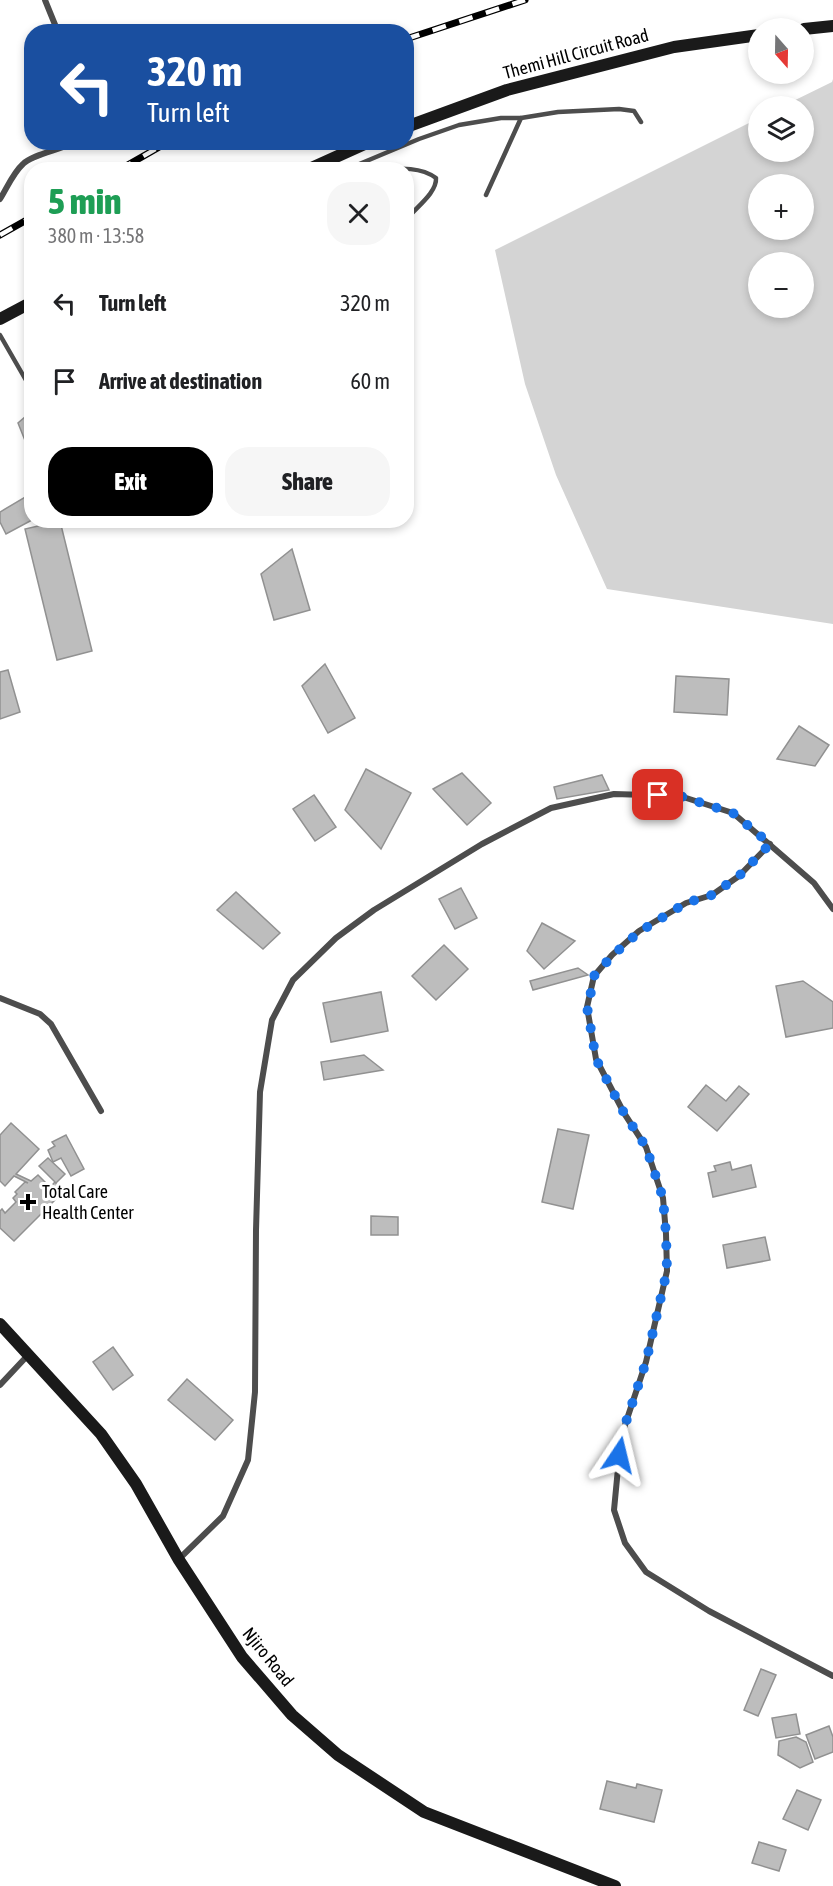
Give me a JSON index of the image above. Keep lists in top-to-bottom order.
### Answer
{
  "streets": {
    "street": ["Themi Hill Circuit Road", "Njiro Road"]
  },
  "places": {
    "health": ["Total Care Health Center"]
  },
  "north": "bottom",
  "page": {
    "map_buttons": ["+", "−"],
    "turn": ["320 m", "Turn left"],
    "heading": ["5 min", "380 m · 13:58"],
    "list": [
      {
        "name": "Turn left",
        "value": "320 m"
      },
      {
        "name": "Arrive at destination",
        "value": "60 m"
      }
    ],
    "buttons": ["Exit", "Share"]
  }
}
